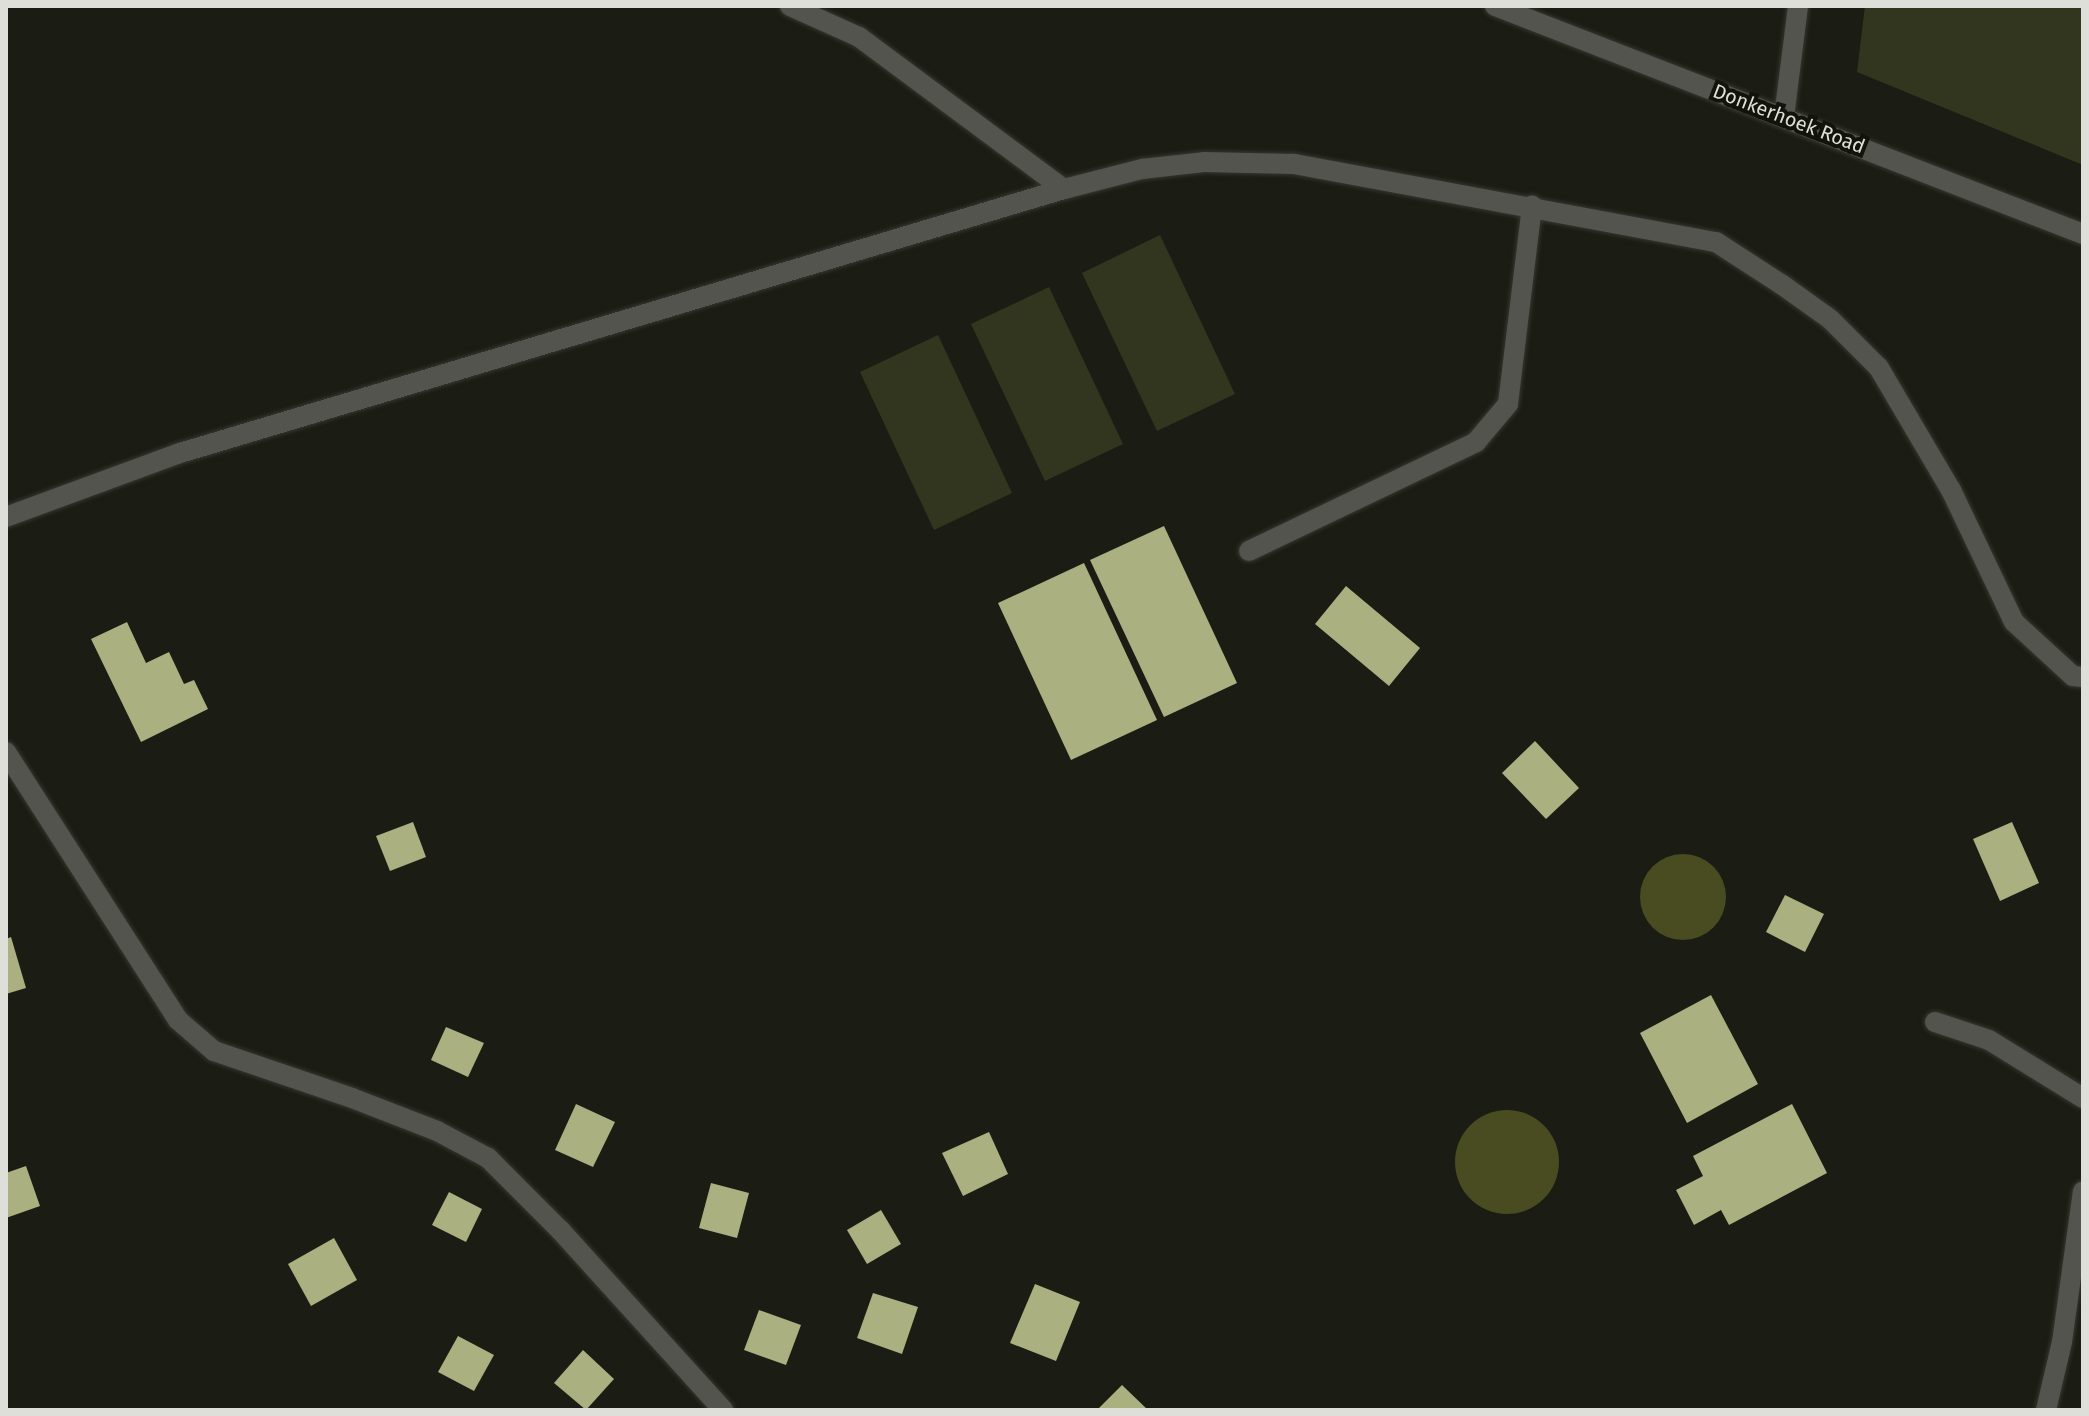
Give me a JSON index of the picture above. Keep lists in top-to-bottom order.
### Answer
{
  "streets": {
    "street": ["Donkerhoek Road"]
  }
}
